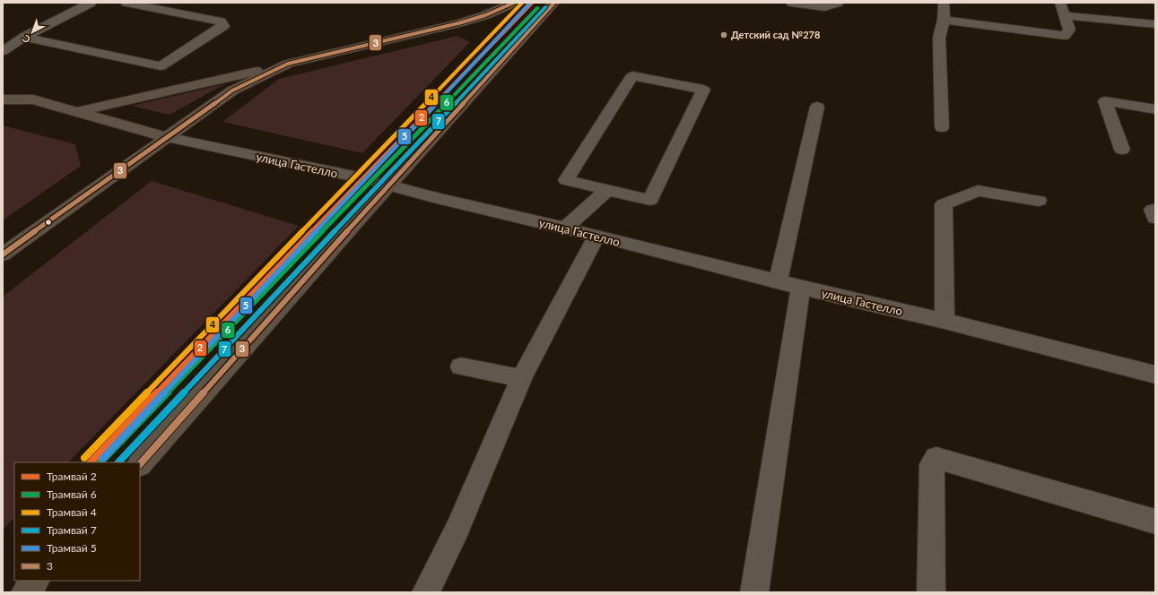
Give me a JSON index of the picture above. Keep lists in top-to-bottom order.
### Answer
{
  "streets": {
    "main road": ["улица Гастелло"]
  },
  "places": ["Детский сад №278"],
  "lines": [
    "tram line 2",
    "tram line 4",
    "tram line 5",
    "transit line 3",
    "tram line 7",
    "tram line 6"
  ],
  "legend": [
    "Трамвай 2",
    "Трамвай 6",
    "Трамвай 4",
    "Трамвай 7",
    "Трамвай 5",
    "3"
  ],
  "north": "bottom left"
}
